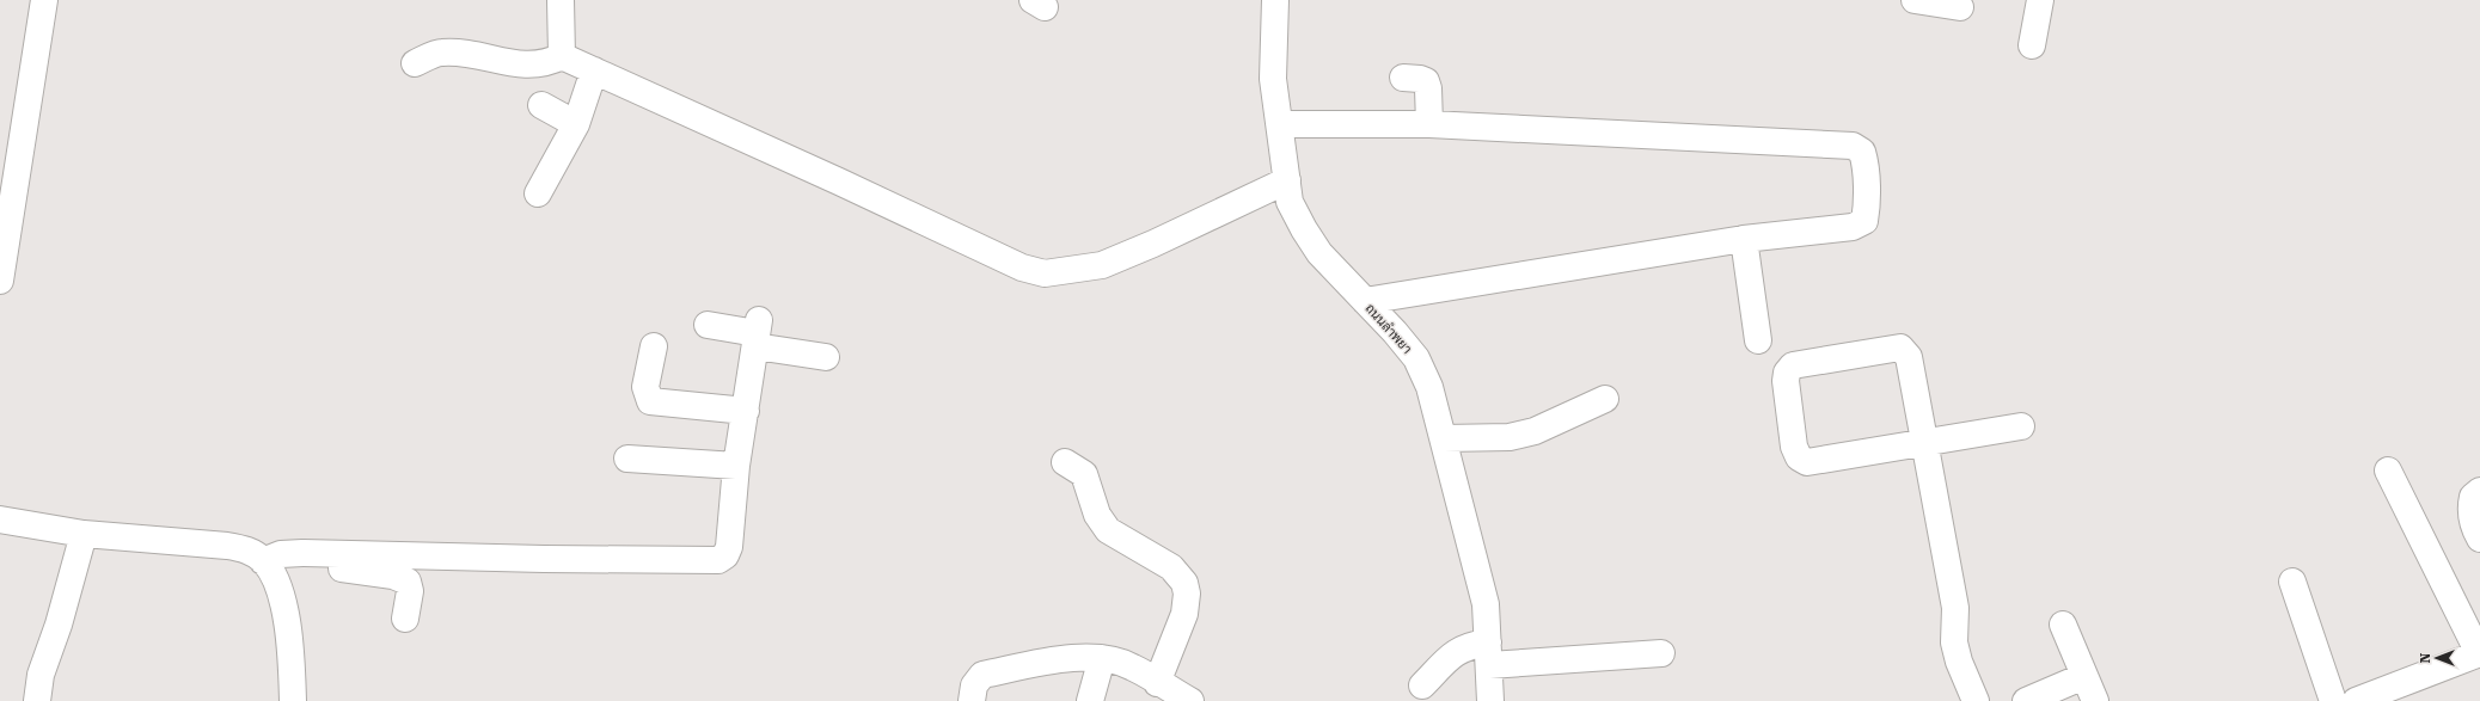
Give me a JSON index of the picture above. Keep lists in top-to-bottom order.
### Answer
{
  "streets": {
    "street": ["ถนนลำพยา"]
  },
  "north": "left"
}
